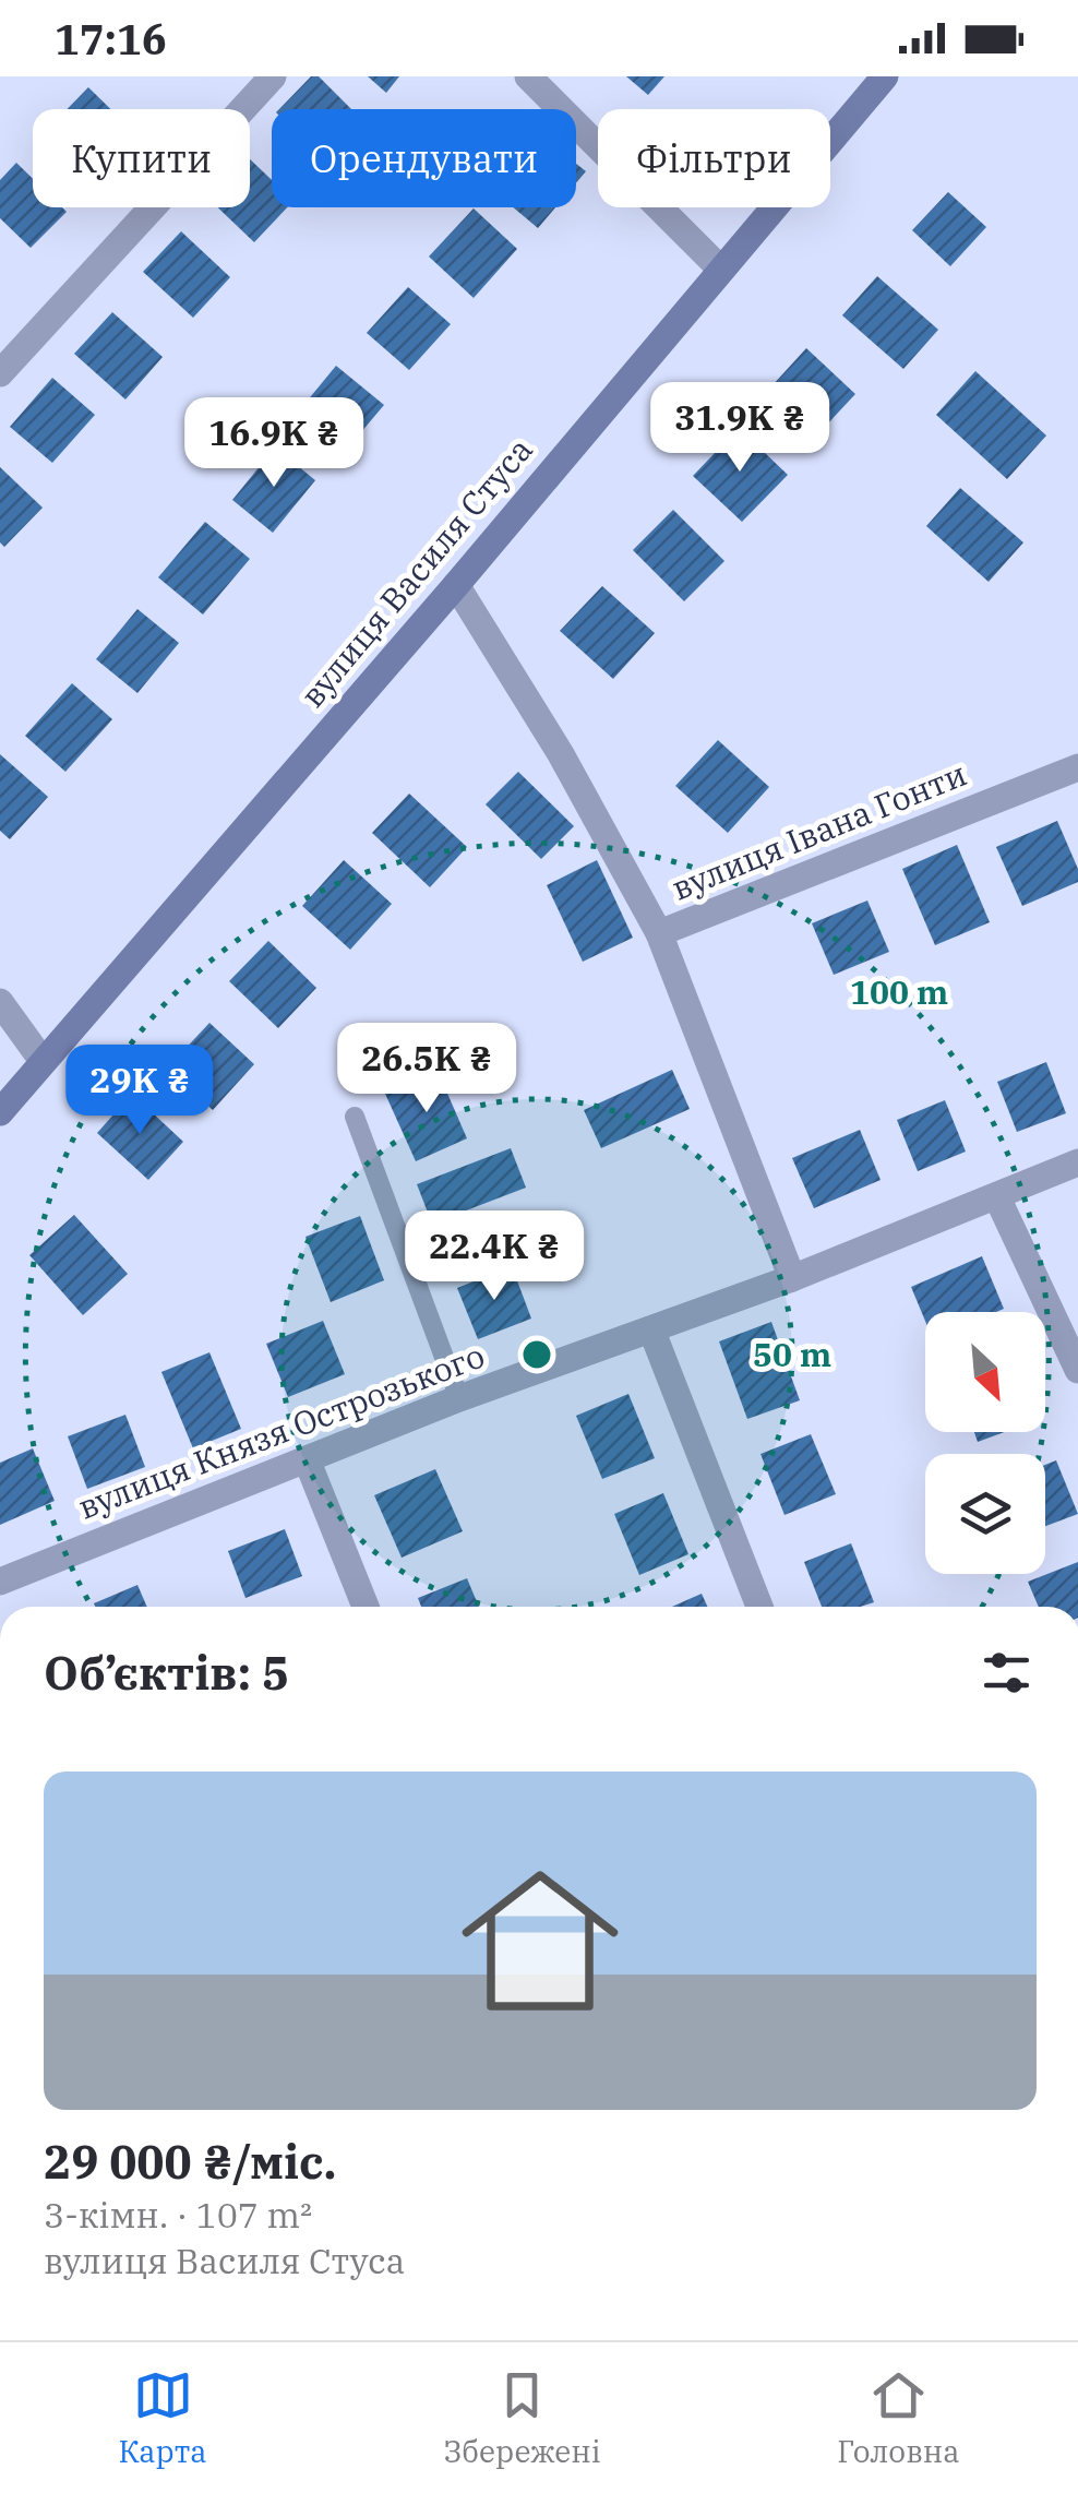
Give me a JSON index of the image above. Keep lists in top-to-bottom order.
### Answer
{
  "streets": {
    "street": ["вулиця Василя Стуса", "вулиця Івана Гонти", "вулиця Князя Острозького"]
  },
  "crossings": [
    ["вулиця Василя Стуса", "вулиця Івана Гонти"]
  ],
  "north": "bottom right",
  "page": {
    "status": "17:16",
    "chip": ["Купити", "Орендувати", "Фільтри"],
    "price": [
      "31.9K ₴",
      "16.9K ₴",
      "26.5K ₴",
      "29K ₴",
      "22.4K ₴"
    ],
    "heading": "Об’єктів: 5",
    "list": [
      {
        "name": "29 000 ₴/міс.",
        "note": "3-кімн. · 107 m² · вулиця Василя Стуса"
      }
    ],
    "tabs": ["Карта", "Збережені", "Головна"]
  },
  "rings": ["100 m", "50 m"]
}
